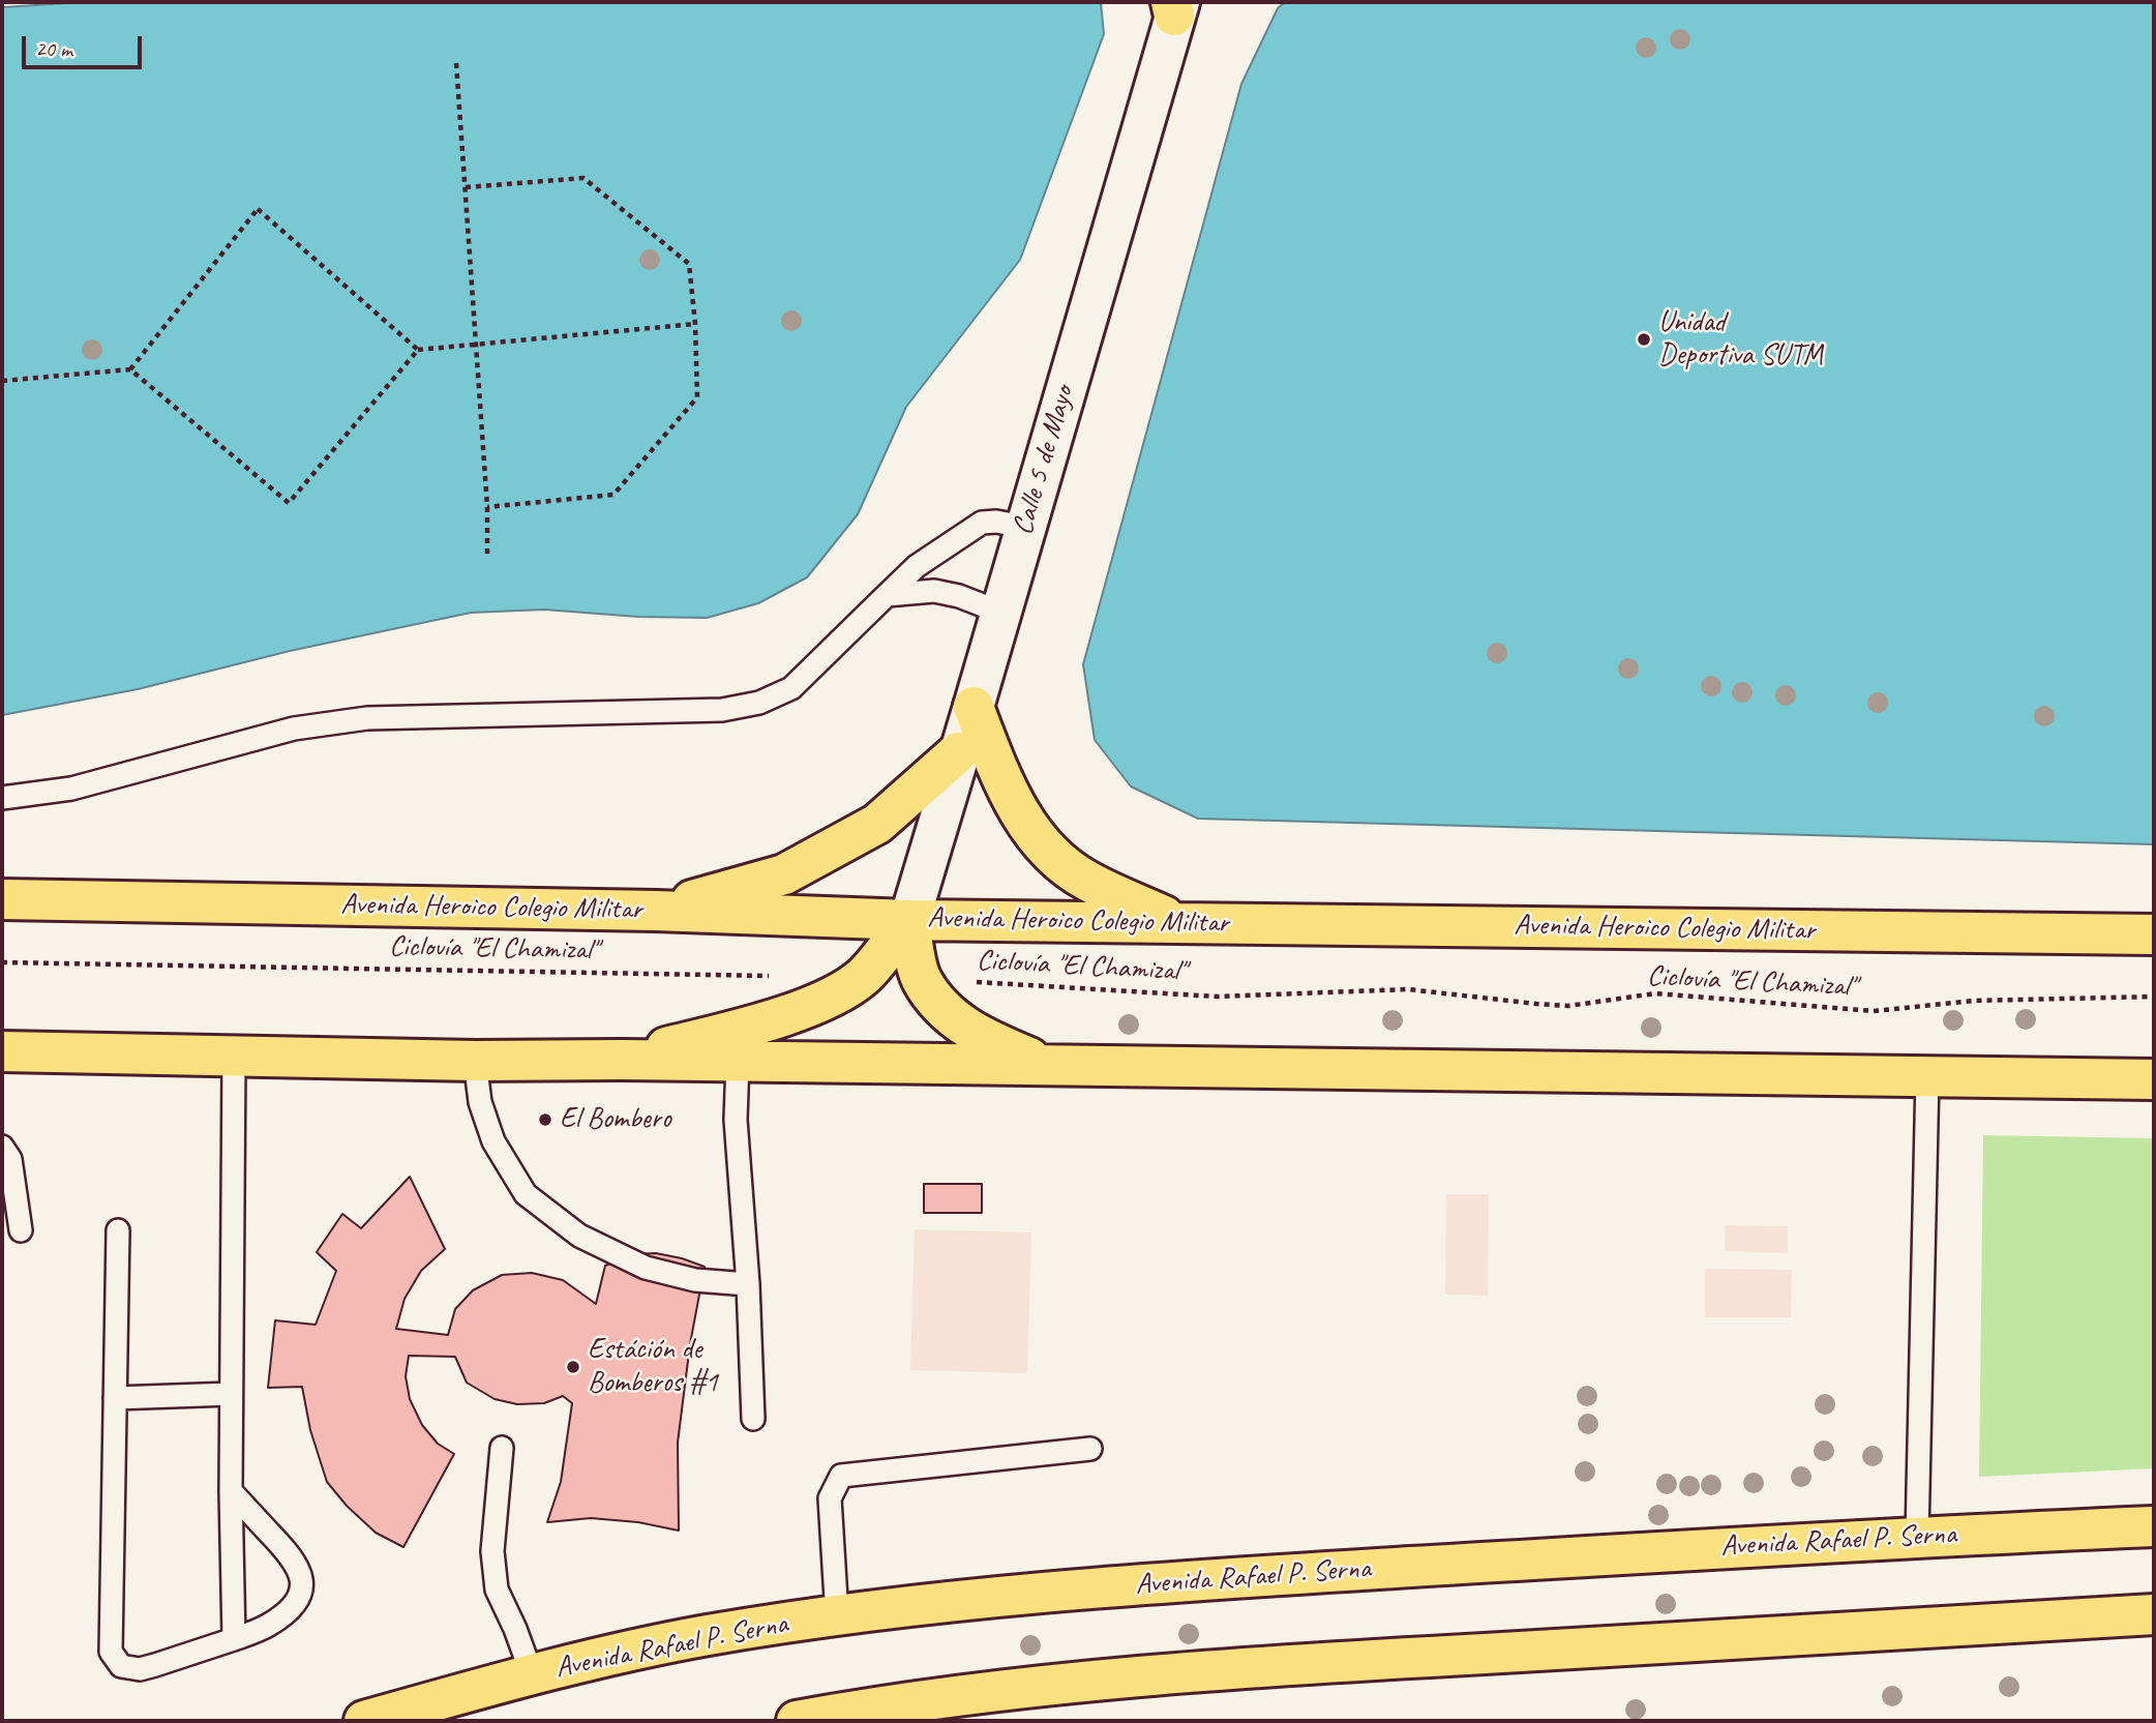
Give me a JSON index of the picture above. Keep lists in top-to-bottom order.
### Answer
{
  "streets": {
    "main road": ["Avenida Heroico Colegio Militar", "Avenida Rafael P. Serna"],
    "street": ["Calle 5 de Mayo"],
    "path": ["Ciclovía \"El Chamizal\""]
  },
  "crossings": [
    ["Calle 5 de Mayo", "Avenida Heroico Colegio Militar"]
  ],
  "places": ["Unidad Deportiva SUTM", "El Bombero", "Estáción de Bomberos #1"],
  "scale_bar": "20 m"
}
